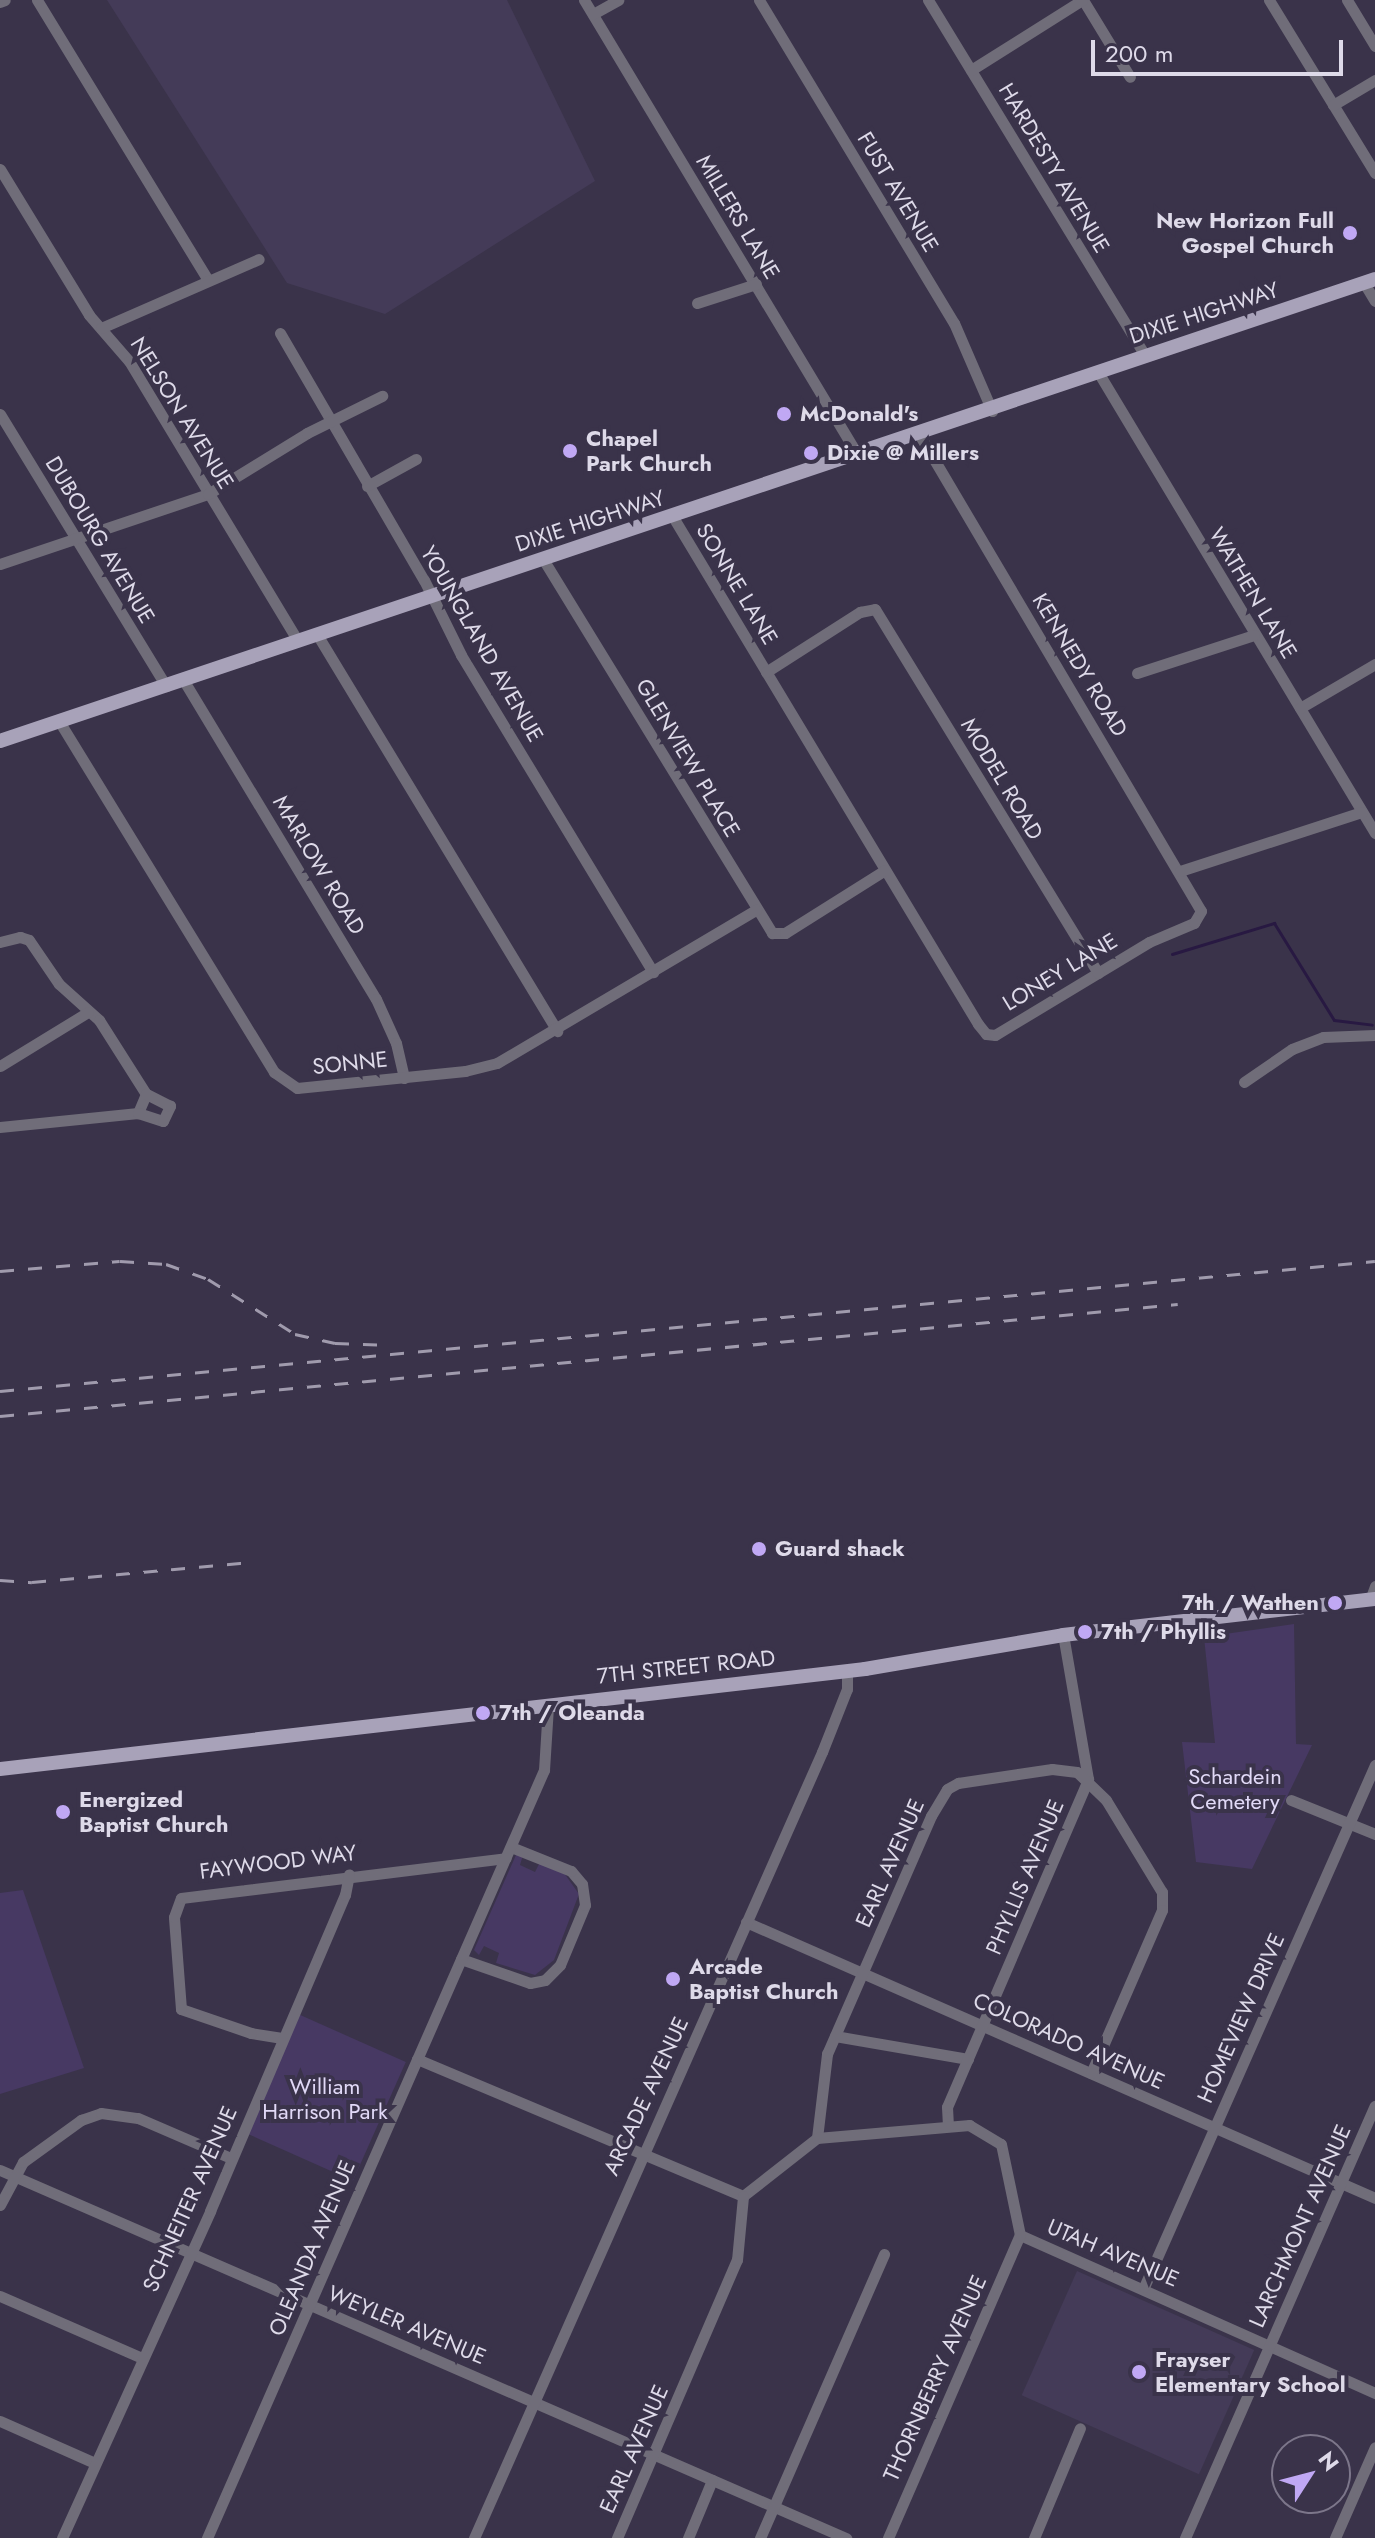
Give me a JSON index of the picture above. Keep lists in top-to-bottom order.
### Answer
{
  "streets": {
    "main road": ["DIXIE HIGHWAY", "7TH STREET ROAD"],
    "street": [
      "HARDESTY AVENUE",
      "FUST AVENUE",
      "MILLERS LANE",
      "NELSON AVENUE",
      "DUBOURG AVENUE",
      "SONNE LANE",
      "WATHEN LANE",
      "YOUNGLAND AVENUE",
      "KENNEDY ROAD",
      "GLENVIEW PLACE",
      "MODEL ROAD",
      "MARLOW ROAD",
      "LONEY LANE",
      "SONNE",
      "FAYWOOD WAY",
      "EARL AVENUE",
      "PHYLLIS AVENUE",
      "HOMEVIEW DRIVE",
      "COLORADO AVENUE",
      "ARCADE AVENUE",
      "SCHNEITER AVENUE",
      "LARCHMONT AVENUE",
      "OLEANDA AVENUE",
      "UTAH AVENUE",
      "WEYLER AVENUE",
      "THORNBERRY AVENUE"
    ]
  },
  "crossings": [
    ["HARDESTY AVENUE", "DIXIE HIGHWAY"],
    ["FUST AVENUE", "DIXIE HIGHWAY"],
    ["MILLERS LANE", "DIXIE HIGHWAY"],
    ["DIXIE HIGHWAY", "NELSON AVENUE"],
    ["DIXIE HIGHWAY", "DUBOURG AVENUE"],
    ["DIXIE HIGHWAY", "SONNE LANE"],
    ["DIXIE HIGHWAY", "WATHEN LANE"],
    ["DIXIE HIGHWAY", "YOUNGLAND AVENUE"],
    ["DIXIE HIGHWAY", "KENNEDY ROAD"],
    ["DIXIE HIGHWAY", "GLENVIEW PLACE"],
    ["DIXIE HIGHWAY", "MARLOW ROAD"],
    ["DIXIE HIGHWAY", "SONNE"],
    ["SONNE LANE", "MODEL ROAD"],
    ["SONNE LANE", "LONEY LANE"],
    ["YOUNGLAND AVENUE", "SONNE"],
    ["KENNEDY ROAD", "LONEY LANE"],
    ["GLENVIEW PLACE", "LONEY LANE"],
    ["GLENVIEW PLACE", "SONNE"],
    ["MODEL ROAD", "LONEY LANE"],
    ["MARLOW ROAD", "SONNE"],
    ["7TH STREET ROAD", "PHYLLIS AVENUE"],
    ["7TH STREET ROAD", "ARCADE AVENUE"],
    ["7TH STREET ROAD", "OLEANDA AVENUE"],
    ["FAYWOOD WAY", "SCHNEITER AVENUE"],
    ["FAYWOOD WAY", "OLEANDA AVENUE"],
    ["EARL AVENUE", "PHYLLIS AVENUE"],
    ["EARL AVENUE", "COLORADO AVENUE"],
    ["EARL AVENUE", "UTAH AVENUE"],
    ["EARL AVENUE", "WEYLER AVENUE"],
    ["PHYLLIS AVENUE", "COLORADO AVENUE"],
    ["PHYLLIS AVENUE", "UTAH AVENUE"],
    ["HOMEVIEW DRIVE", "COLORADO AVENUE"],
    ["HOMEVIEW DRIVE", "UTAH AVENUE"],
    ["COLORADO AVENUE", "ARCADE AVENUE"],
    ["COLORADO AVENUE", "LARCHMONT AVENUE"],
    ["ARCADE AVENUE", "WEYLER AVENUE"],
    ["SCHNEITER AVENUE", "WEYLER AVENUE"],
    ["LARCHMONT AVENUE", "UTAH AVENUE"],
    ["OLEANDA AVENUE", "WEYLER AVENUE"],
    ["UTAH AVENUE", "THORNBERRY AVENUE"]
  ],
  "parks": ["Schardein Cemetery", "William Harrison Park"],
  "places": [
    "New Horizon Full Gospel Church",
    "McDonald's",
    "Chapel Park Church",
    "Dixie @ Millers",
    "Guard shack",
    "7th / Wathen",
    "7th / Phyllis",
    "7th / Oleanda",
    "Energized Baptist Church",
    "Arcade Baptist Church",
    "Frayser Elementary School"
  ],
  "scale_bar": "200 m",
  "north": "top right"
}
